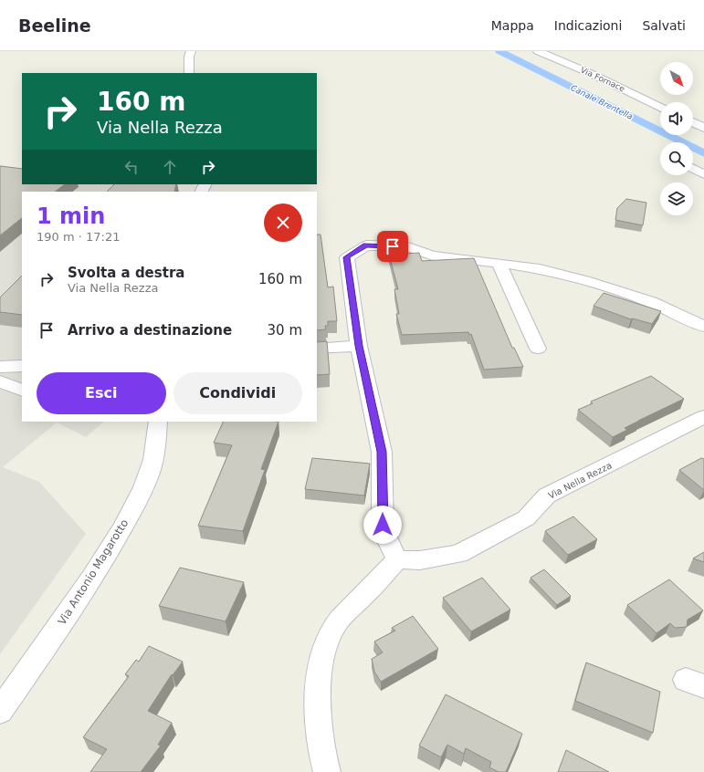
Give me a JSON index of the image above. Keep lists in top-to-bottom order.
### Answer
{
  "streets": {
    "street": ["Via Fornace", "Via Nella Rezza", "Via Antonio Magarotto"]
  },
  "water": ["Canale Brentella"],
  "north": "bottom right",
  "page": {
    "header": "Beeline",
    "nav": ["Mappa", "Indicazioni", "Salvati"],
    "turn": ["160 m", "Via Nella Rezza"],
    "heading": ["1 min", "190 m · 17:21"],
    "list": [
      {
        "name": "Svolta a destra",
        "note": "Via Nella Rezza",
        "value": "160 m"
      },
      {
        "name": "Arrivo a destinazione",
        "value": "30 m"
      }
    ],
    "buttons": ["Esci", "Condividi"]
  }
}
